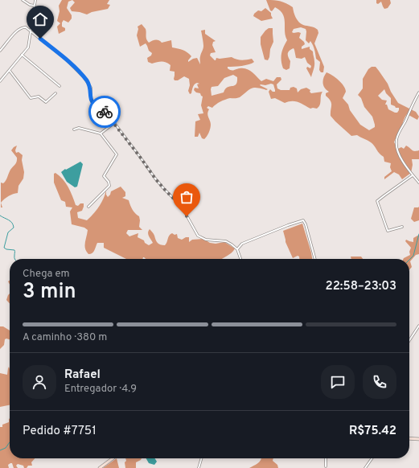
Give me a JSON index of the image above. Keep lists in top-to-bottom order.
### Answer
{
  "page": {
    "heading": ["3 min", "Chega em", "22:58–23:03"],
    "panel": [
      "Rafael",
      "Entregador · 4.9",
      "Pedido #7751",
      "R$75.42"
    ],
    "bar": "A caminho · 380 m"
  }
}
